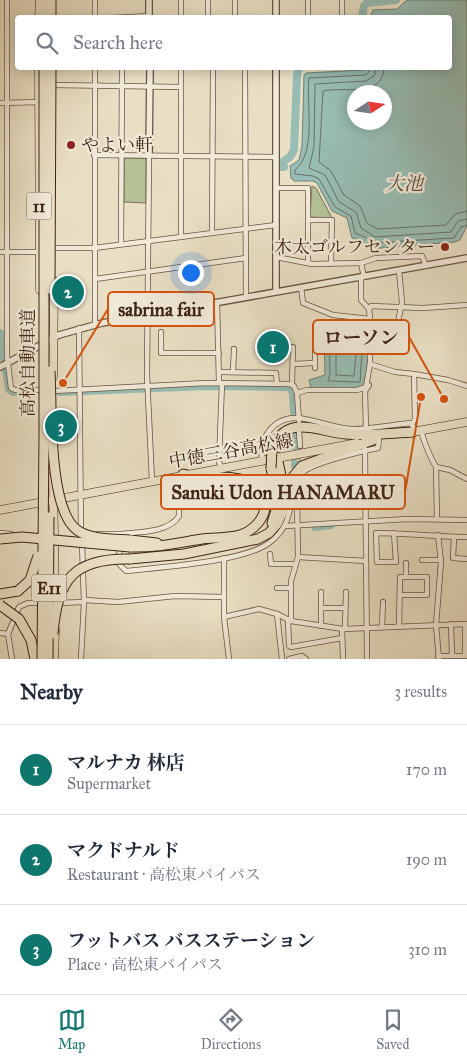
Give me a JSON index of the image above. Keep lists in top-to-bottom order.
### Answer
{
  "streets": {
    "highway": ["高松自動車道", "E11"],
    "main road": ["11", "中徳三谷高松線"]
  },
  "crossings": [
    ["11", "高松自動車道"],
    ["11", "中徳三谷高松線"]
  ],
  "water": ["大池"],
  "places": [
    "やよい軒",
    "木太ゴルフセンター",
    "sabrina fair",
    "Sanuki Udon HANAMARU",
    "ローソン"
  ],
  "north": "right",
  "page": {
    "search": "Search here",
    "pins": ["2", "1", "3"],
    "heading": ["Nearby", "3 results"],
    "list": [
      {
        "mark": "1",
        "name": "マルナカ 林店",
        "note": "Supermarket",
        "value": "170 m"
      },
      {
        "mark": "2",
        "name": "マクドナルド",
        "note": "Restaurant · 高松東バイパス",
        "value": "190 m"
      },
      {
        "mark": "3",
        "name": "フットバス バスステーション",
        "note": "Place · 高松東バイパス",
        "value": "310 m"
      }
    ],
    "nav": ["Map", "Directions", "Saved"]
  }
}
